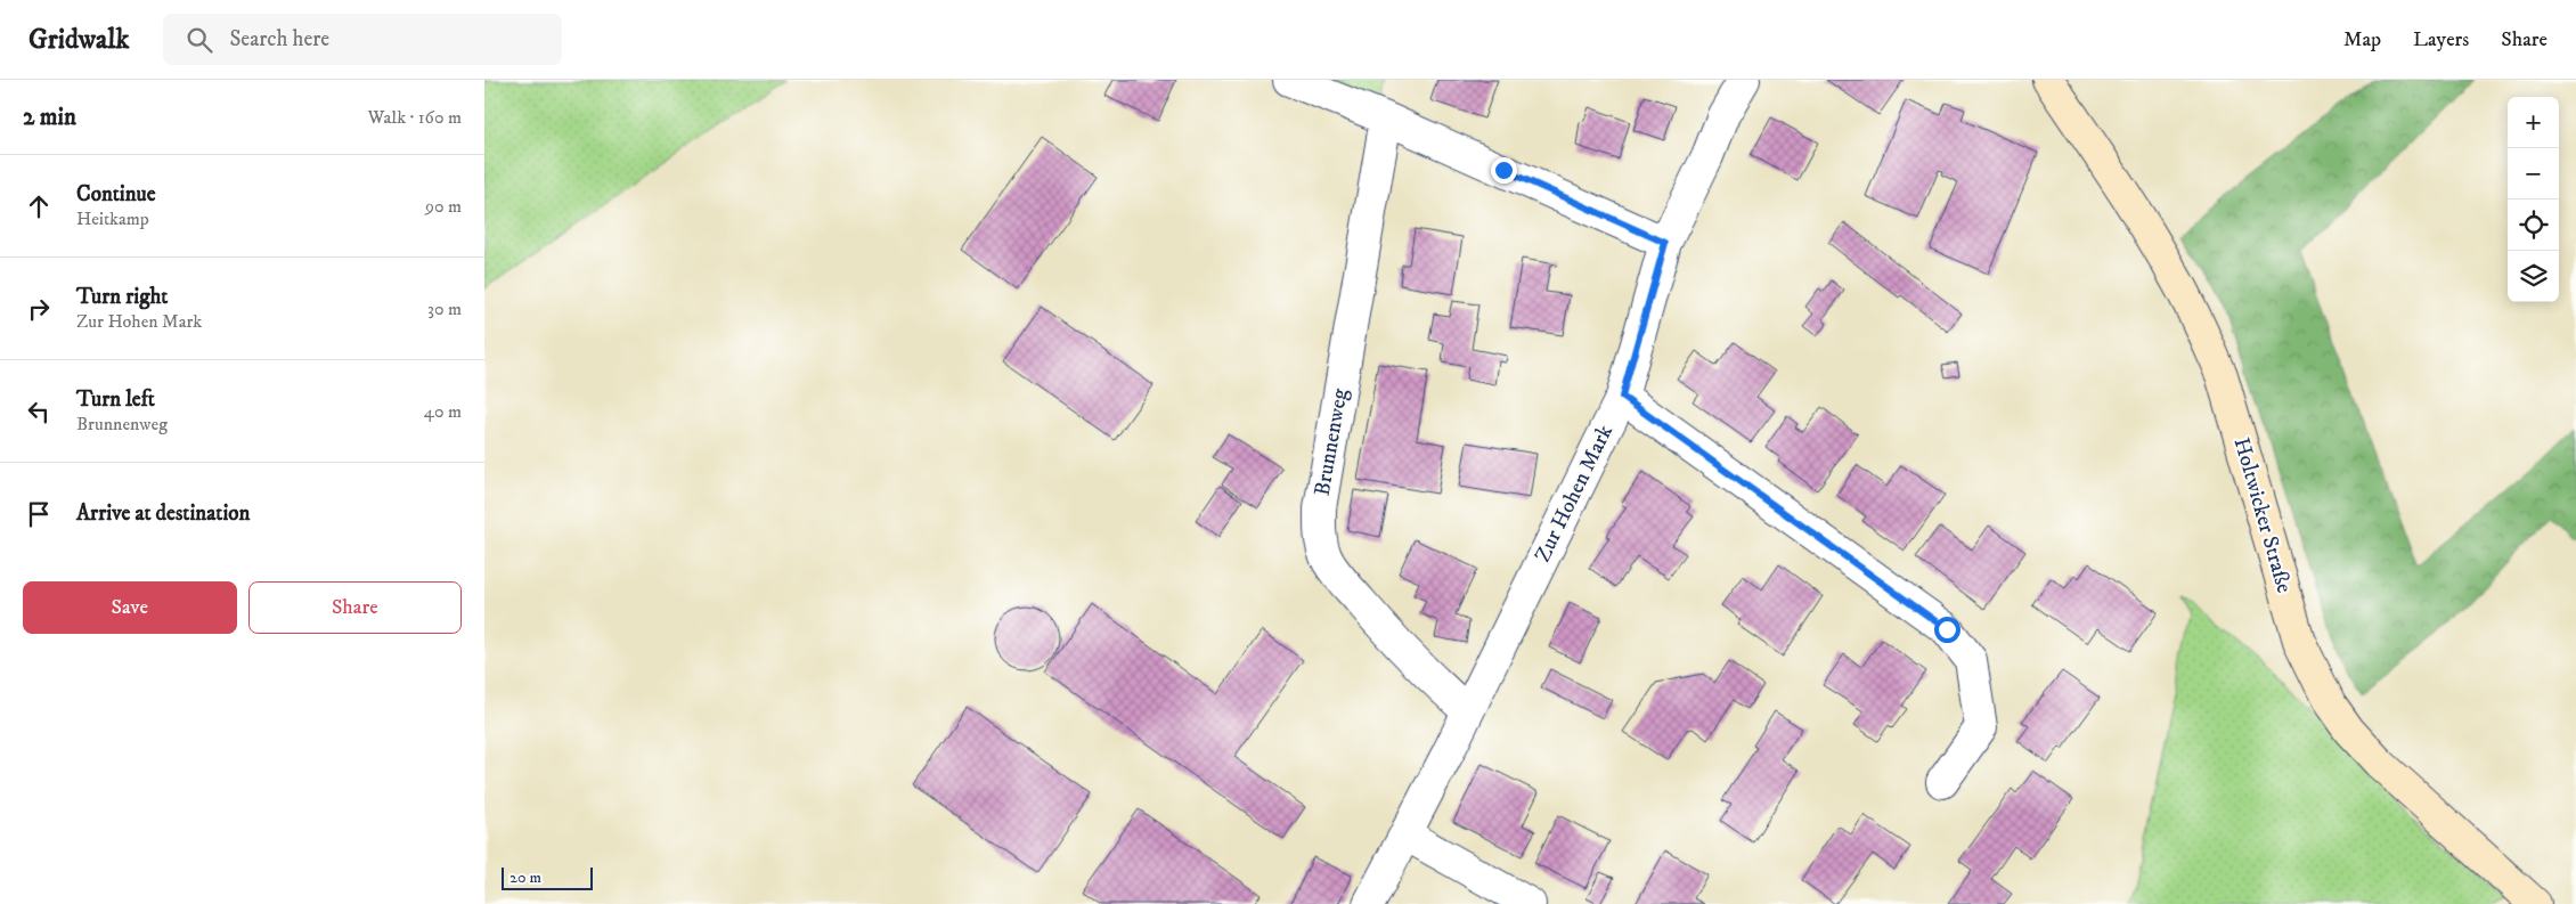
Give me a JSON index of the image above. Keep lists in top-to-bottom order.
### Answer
{
  "streets": {
    "street": ["Brunnenweg", "Zur Hohen Mark", "Holtwicker Straße"]
  },
  "crossings": [
    ["Brunnenweg", "Zur Hohen Mark"]
  ],
  "scale_bar": "20 m",
  "page": {
    "header": "Gridwalk",
    "search": "Search here",
    "nav": ["Map", "Layers", "Share"],
    "heading": ["2 min", "Walk · 160 m"],
    "map_buttons": ["+", "−"],
    "list": [
      ["Continue", "Heitkamp", "90 m"],
      ["Turn right", "Zur Hohen Mark", "30 m"],
      ["Turn left", "Brunnenweg", "40 m"],
      "Arrive at destination"
    ],
    "buttons": ["Save", "Share"],
    "scale": "20 m"
  }
}
